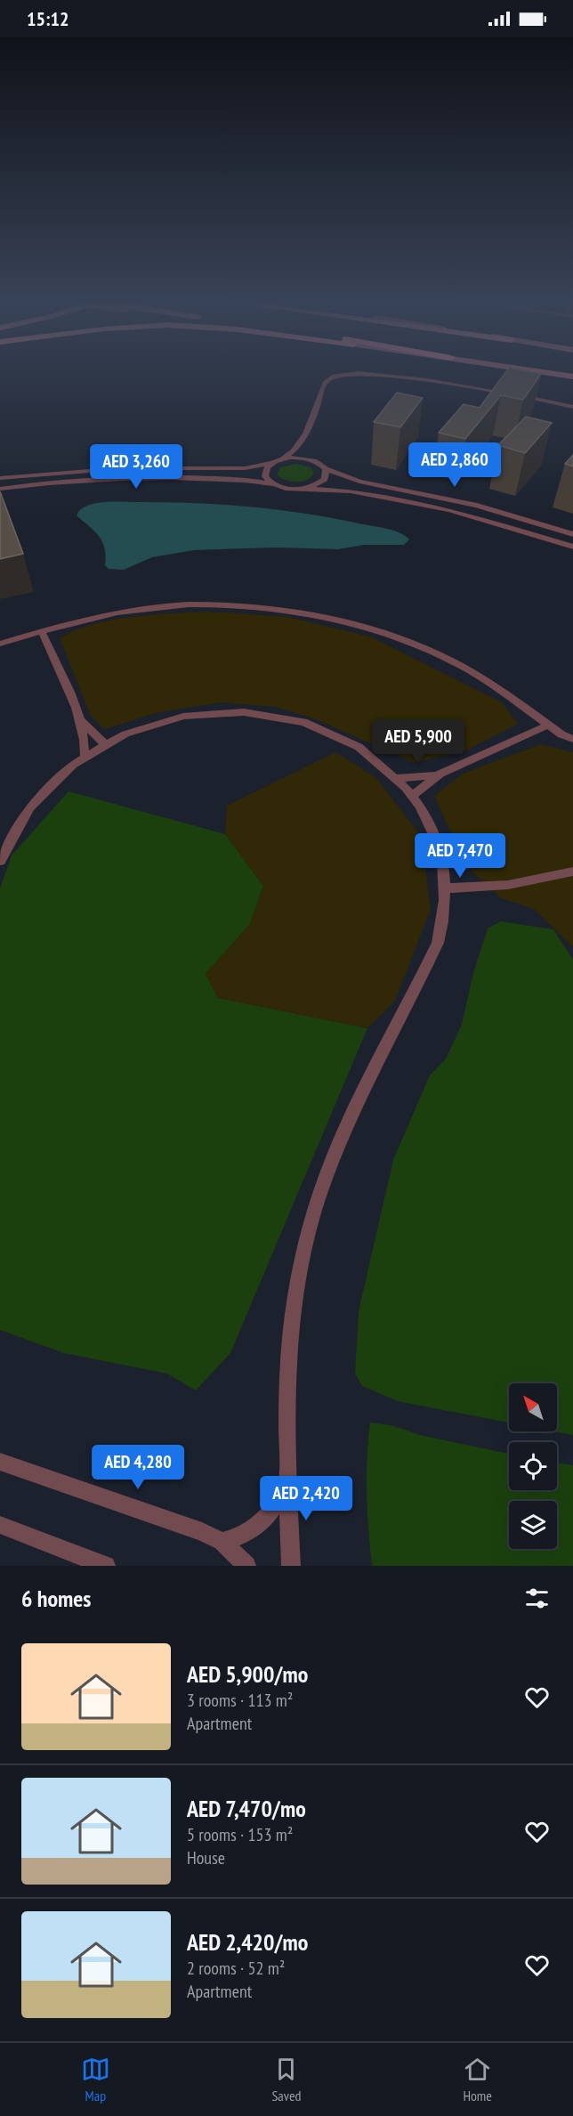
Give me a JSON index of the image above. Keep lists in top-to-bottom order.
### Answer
{
  "north": "top left",
  "page": {
    "status": "15:12",
    "price": [
      "AED 2,860",
      "AED 3,260",
      "AED 5,900",
      "AED 7,470",
      "AED 4,280",
      "AED 2,420"
    ],
    "heading": "6 homes",
    "list": [
      {
        "name": "AED 5,900/mo",
        "note": "3 rooms · 113 m² · Apartment"
      },
      {
        "name": "AED 7,470/mo",
        "note": "5 rooms · 153 m² · House"
      },
      {
        "name": "AED 2,420/mo",
        "note": "2 rooms · 52 m² · Apartment"
      }
    ],
    "tabs": ["Map", "Saved", "Home"]
  }
}
